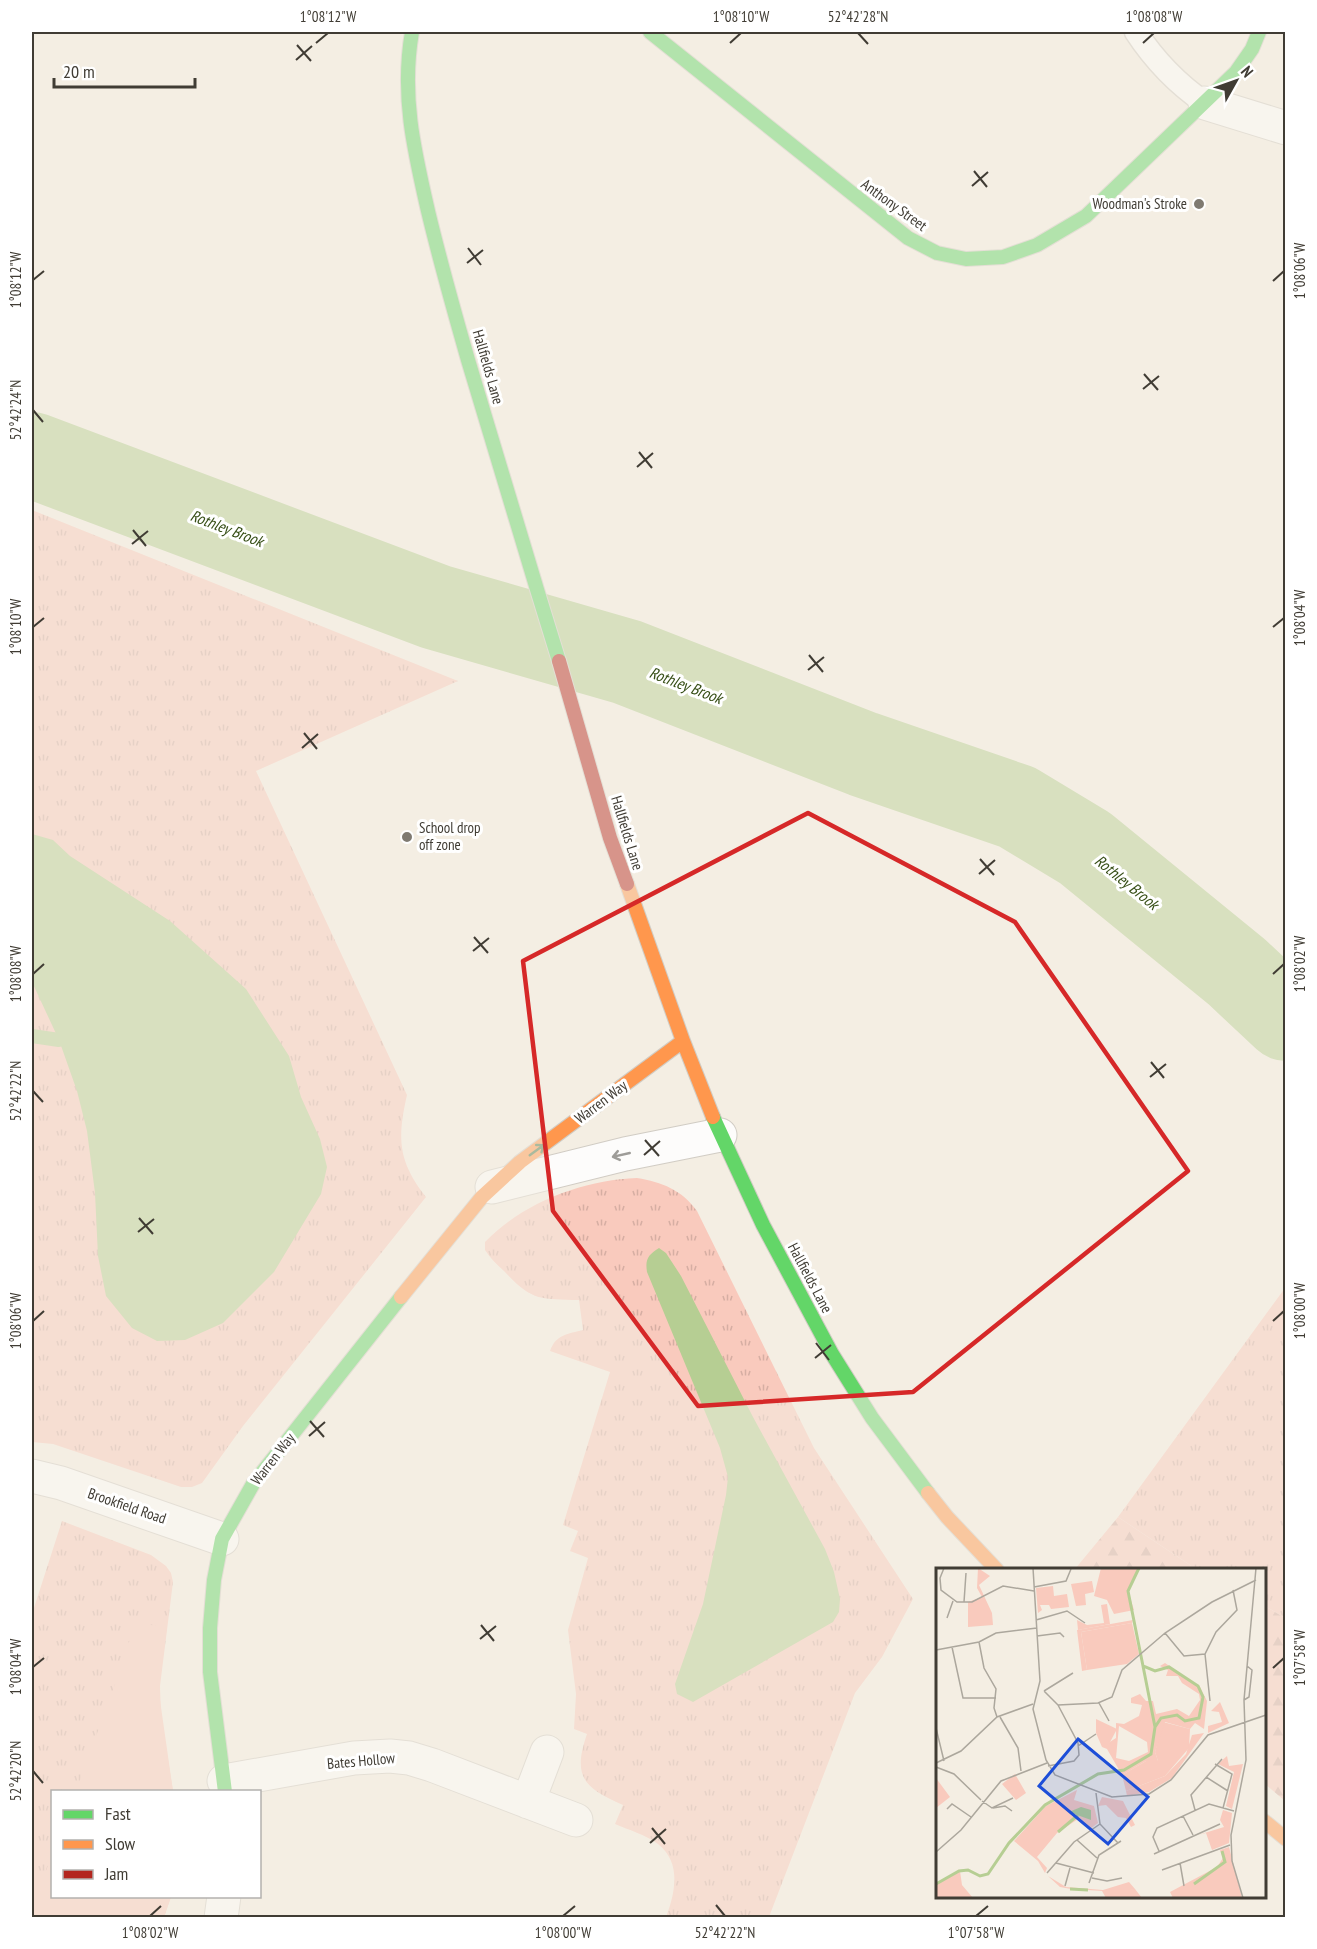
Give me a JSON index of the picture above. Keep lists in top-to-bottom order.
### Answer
{
  "streets": {
    "street": [
      "Anthony Street",
      "Hallfields Lane",
      "Warren Way",
      "Brookfield Road",
      "Bates Hollow"
    ]
  },
  "crossings": [
    ["Hallfields Lane", "Warren Way"],
    ["Warren Way", "Brookfield Road"],
    ["Warren Way", "Bates Hollow"]
  ],
  "water": ["Rothley Brook"],
  "places": ["Woodman's Stroke", "School drop off zone"],
  "legend": ["Fast", "Slow", "Jam"],
  "scale_bar": "20 m",
  "north": "top right",
  "coordinates": [
    "1°08'12\"W",
    "1°08'10\"W",
    "52°42'28\"N",
    "1°08'08\"W",
    "1°08'06\"W",
    "52°42'24\"N",
    "1°08'04\"W",
    "1°08'02\"W",
    "52°42'22\"N",
    "1°08'00\"W",
    "1°07'58\"W",
    "52°42'20\"N"
  ]
}
